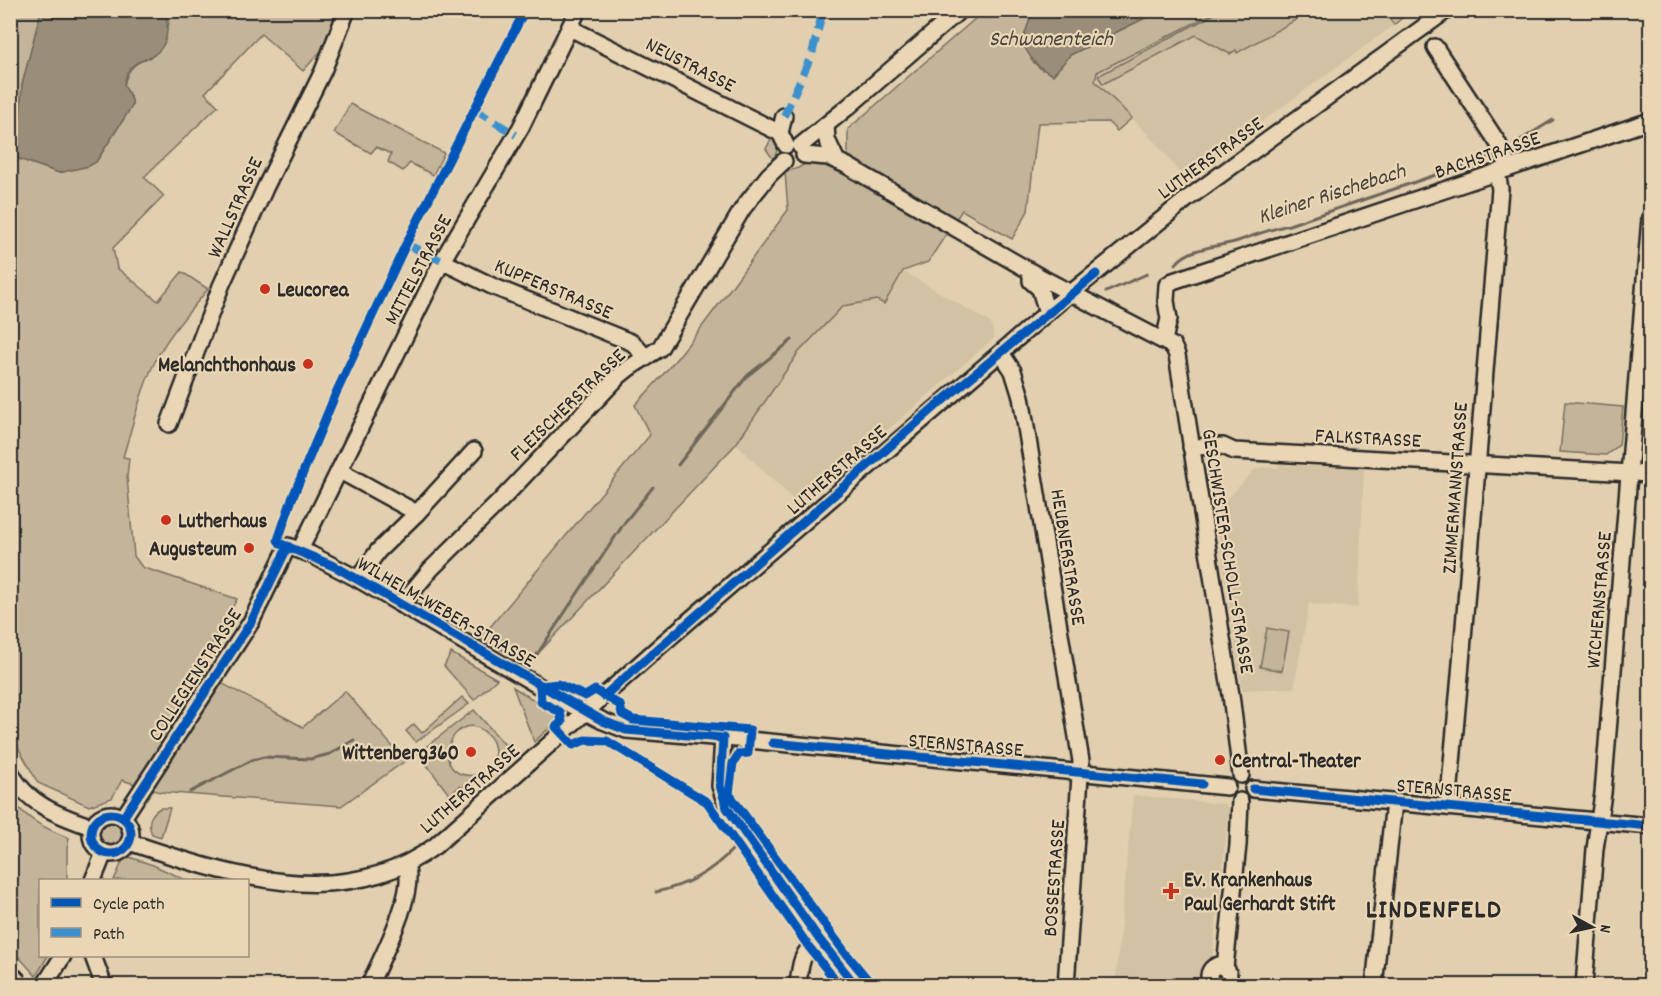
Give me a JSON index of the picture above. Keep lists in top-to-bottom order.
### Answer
{
  "streets": {
    "street": [
      "NEUSTRASSE",
      "BACHSTRASSE",
      "LUTHERSTRASSE",
      "WALLSTRASSE",
      "MITTELSTRASSE",
      "KUPFERSTRASSE",
      "FLEISCHERSTRASSE",
      "FALKSTRASSE",
      "ZIMMERMANNSTRASSE",
      "GESCHWISTER-SCHOLL-STRASSE",
      "HEUBNERSTRASSE",
      "WICHERNSTRASSE",
      "WILHELM-WEBER-STRASSE",
      "COLLEGIENSTRASSE",
      "STERNSTRASSE",
      "BOSSESTRASSE"
    ]
  },
  "crossings": [
    ["NEUSTRASSE", "LUTHERSTRASSE"],
    ["NEUSTRASSE", "MITTELSTRASSE"],
    ["NEUSTRASSE", "FLEISCHERSTRASSE"],
    ["BACHSTRASSE", "ZIMMERMANNSTRASSE"],
    ["BACHSTRASSE", "GESCHWISTER-SCHOLL-STRASSE"],
    ["LUTHERSTRASSE", "HEUBNERSTRASSE"],
    ["LUTHERSTRASSE", "WILHELM-WEBER-STRASSE"],
    ["LUTHERSTRASSE", "COLLEGIENSTRASSE"],
    ["MITTELSTRASSE", "KUPFERSTRASSE"],
    ["MITTELSTRASSE", "WILHELM-WEBER-STRASSE"],
    ["MITTELSTRASSE", "COLLEGIENSTRASSE"],
    ["KUPFERSTRASSE", "FLEISCHERSTRASSE"],
    ["FLEISCHERSTRASSE", "WILHELM-WEBER-STRASSE"],
    ["FALKSTRASSE", "ZIMMERMANNSTRASSE"],
    ["FALKSTRASSE", "GESCHWISTER-SCHOLL-STRASSE"],
    ["FALKSTRASSE", "WICHERNSTRASSE"],
    ["ZIMMERMANNSTRASSE", "STERNSTRASSE"],
    ["GESCHWISTER-SCHOLL-STRASSE", "STERNSTRASSE"],
    ["HEUBNERSTRASSE", "STERNSTRASSE"],
    ["HEUBNERSTRASSE", "BOSSESTRASSE"],
    ["WICHERNSTRASSE", "STERNSTRASSE"],
    ["WILHELM-WEBER-STRASSE", "COLLEGIENSTRASSE"],
    ["WILHELM-WEBER-STRASSE", "STERNSTRASSE"],
    ["STERNSTRASSE", "BOSSESTRASSE"]
  ],
  "districts": ["LINDENFELD"],
  "water": ["Schwanenteich", "Kleiner Rischebach"],
  "places": {
    "other": [
      "Leucorea",
      "Melanchthonhaus",
      "Lutherhaus",
      "Augusteum",
      "Wittenberg360",
      "Central-Theater"
    ],
    "health": ["Ev. Krankenhaus Paul Gerhardt Stift"]
  },
  "legend": ["Cycle path", "Path"],
  "north": "right"
}
